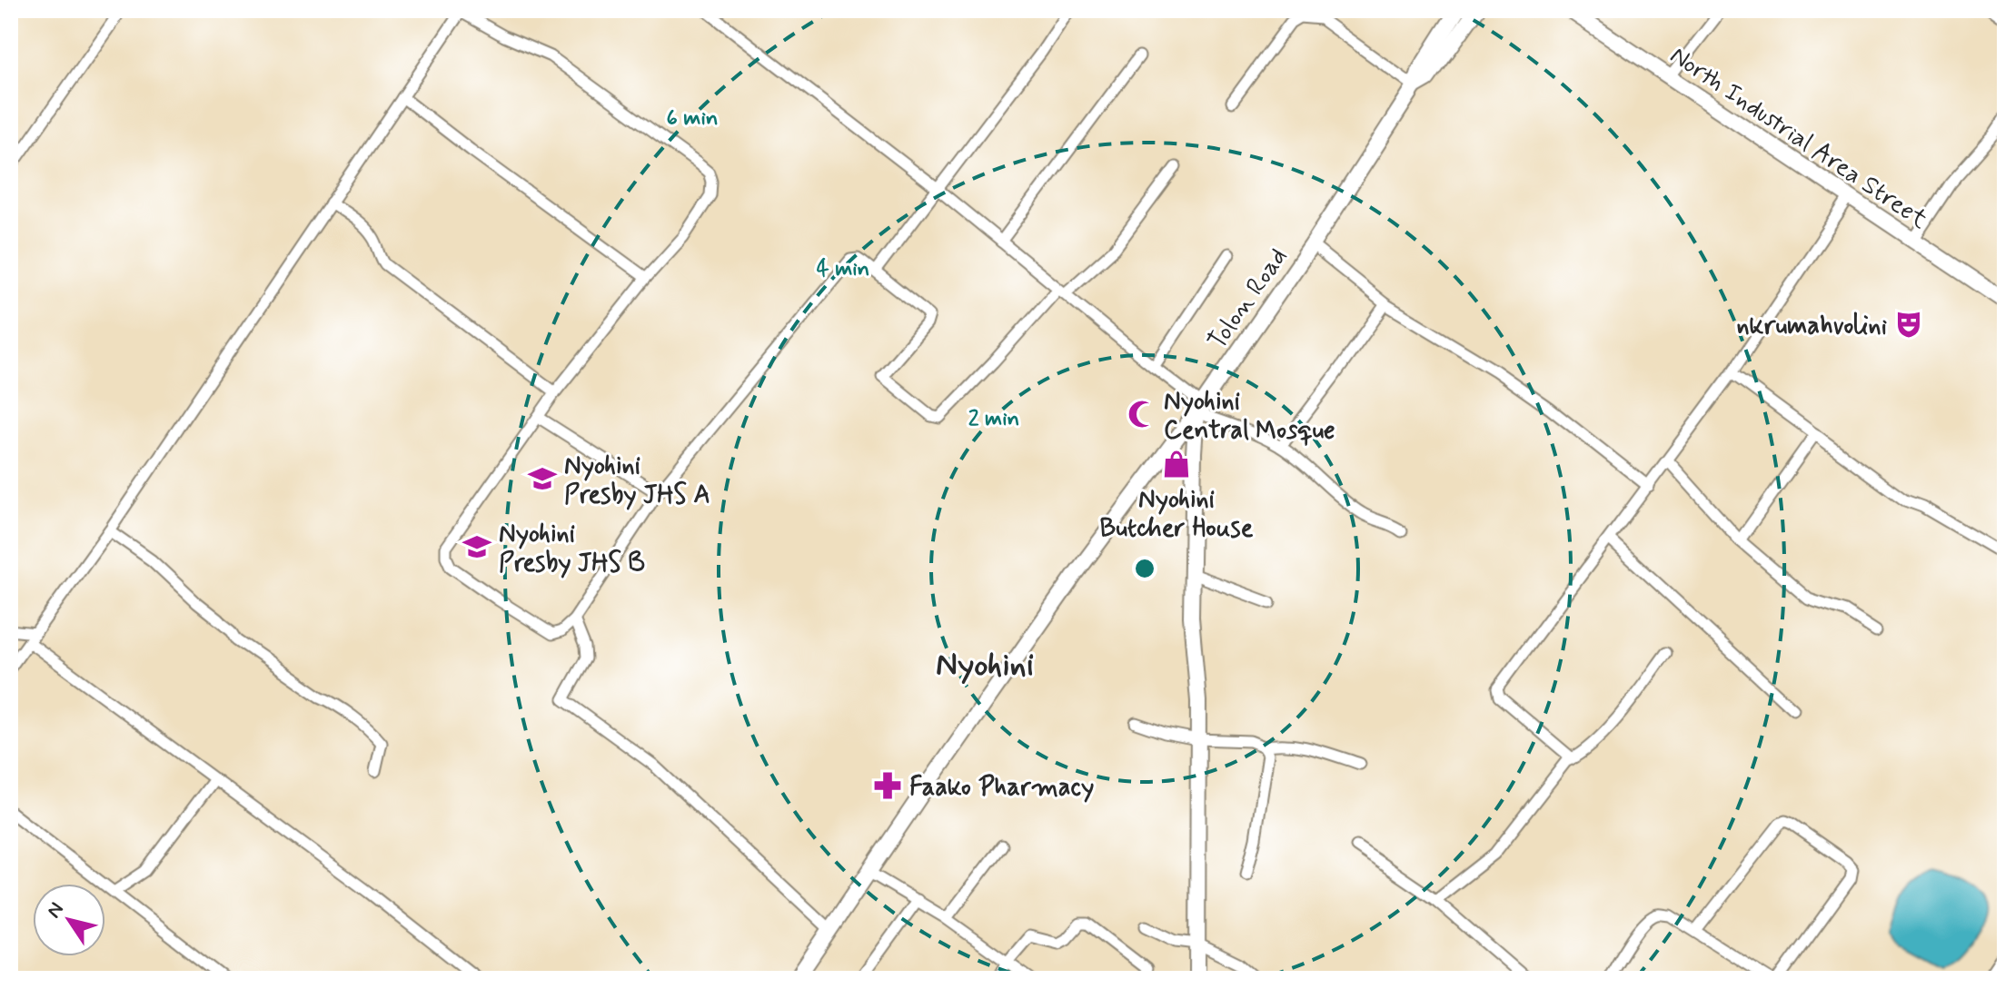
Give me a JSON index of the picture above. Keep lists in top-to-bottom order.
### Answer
{
  "streets": {
    "main road": ["North Industrial Area Street", "Tolon Road"]
  },
  "districts": ["Nyohini"],
  "places": {
    "theatre": ["nkrumahvolini"],
    "mosque": ["Nyohini Central Mosque"],
    "shop": ["Nyohini Butcher House"],
    "school or university": ["Nyohini Presby JHS A", "Nyohini Presby JHS B"],
    "pharmacy": ["Faako Pharmacy"]
  },
  "north": "top left",
  "rings": ["6 min", "4 min", "2 min"]
}
